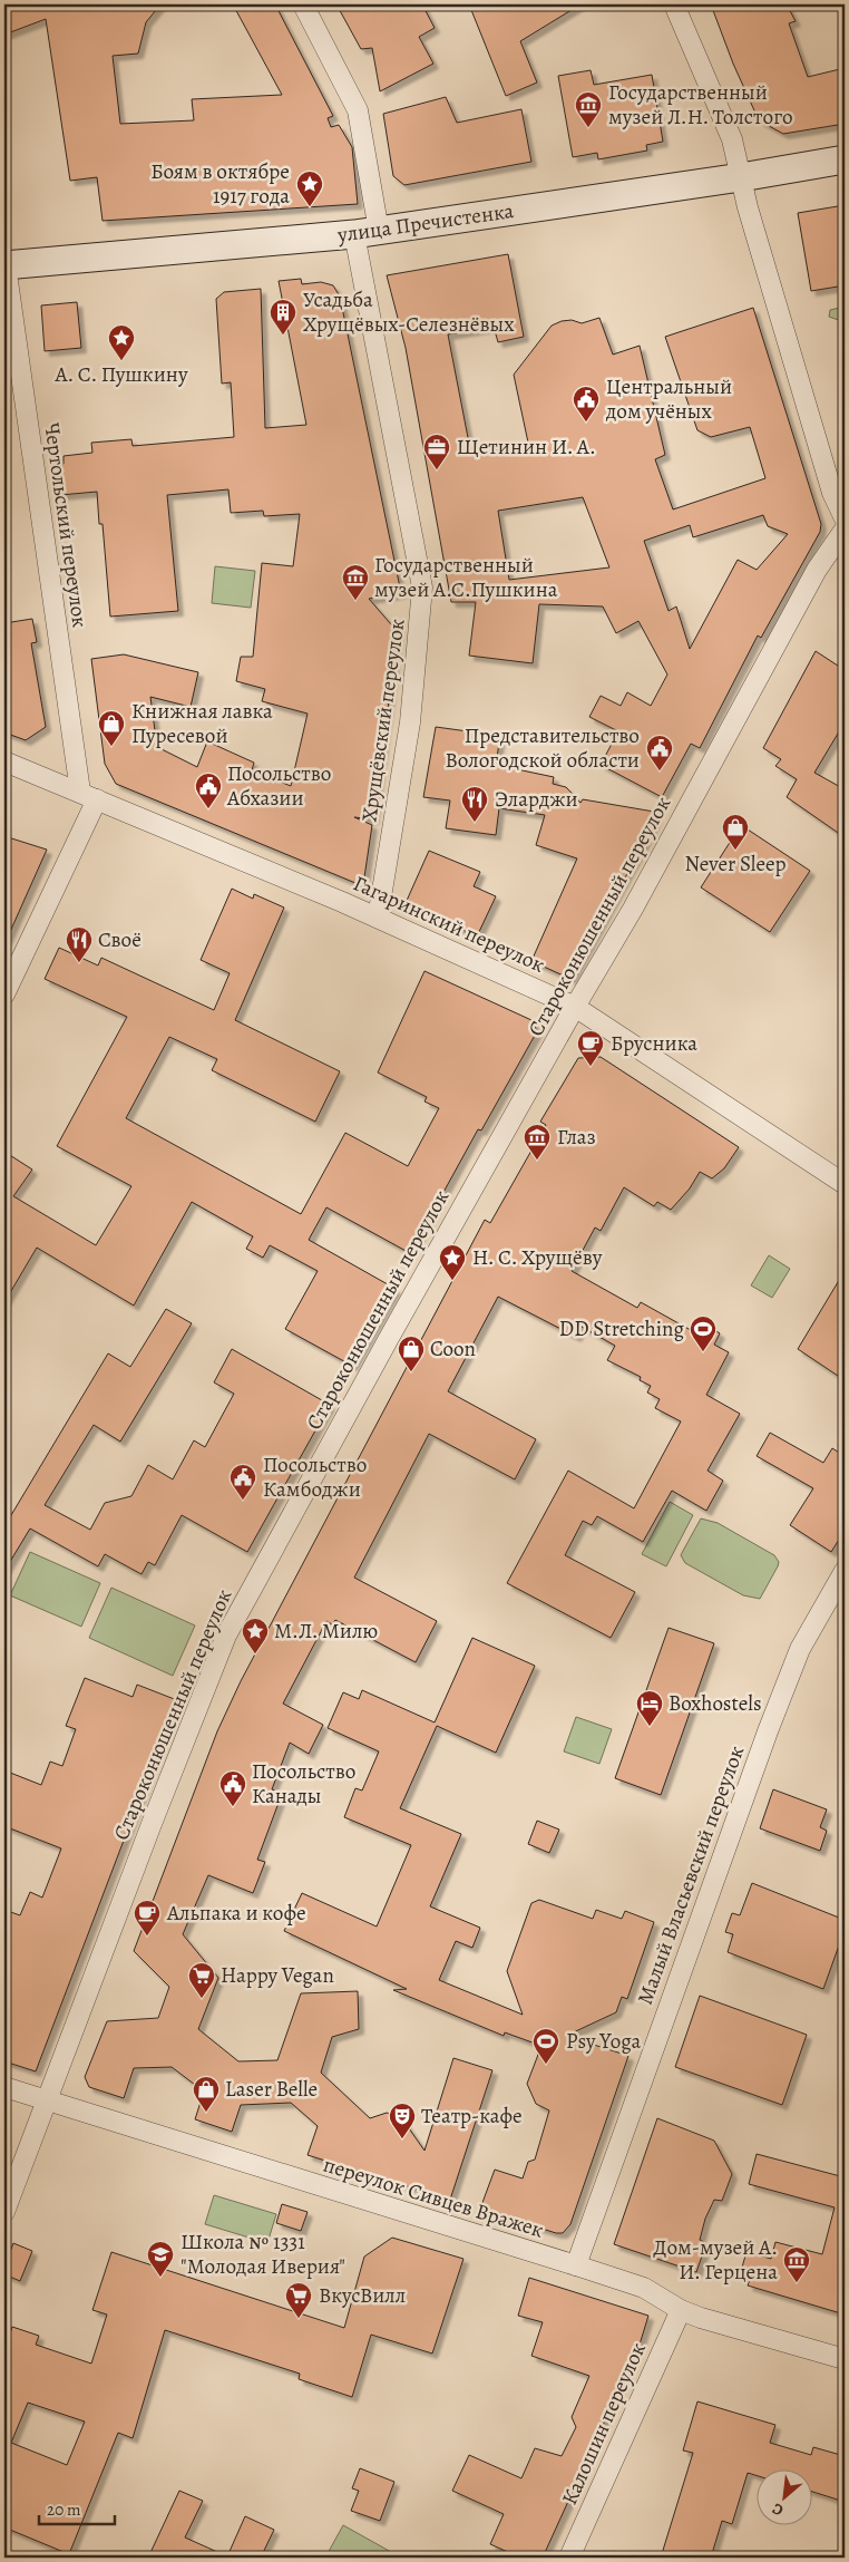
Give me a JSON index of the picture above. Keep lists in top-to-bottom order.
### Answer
{
  "streets": {
    "main road": ["улица Пречистенка"],
    "street": [
      "Чертольский переулок",
      "Хрущёвский переулок",
      "Староконюшенный переулок",
      "Гагаринский переулок",
      "Малый Власьевский переулок",
      "переулок Сивцев Вражек",
      "Калошин переулок"
    ]
  },
  "crossings": [
    ["улица Пречистенка", "Чертольский переулок"],
    ["улица Пречистенка", "Хрущёвский переулок"],
    ["Чертольский переулок", "Гагаринский переулок"],
    ["Хрущёвский переулок", "Гагаринский переулок"],
    ["Староконюшенный переулок", "Гагаринский переулок"],
    ["Староконюшенный переулок", "переулок Сивцев Вражек"],
    ["Малый Власьевский переулок", "переулок Сивцев Вражек"],
    ["переулок Сивцев Вражек", "Калошин переулок"]
  ],
  "places": {
    "museum": [
      "Государственный музей Л.Н. Толстого",
      "Государственный музей А.С.Пушкина",
      "Глаз",
      "Дом-музей А. И. Герцена"
    ],
    "place": [
      "Боям в октябре 1917 года",
      "А. С. Пушкину",
      "Н. С. Хрущёву",
      "М.Л. Милю"
    ],
    "building": ["Усадьба Хрущёвых-Селезнёвых"],
    "public building": [
      "Центральный дом учёных",
      "Представительство Вологодской области",
      "Посольство Абхазии",
      "Посольство Камбоджи",
      "Посольство Канады"
    ],
    "office": ["Щетинин И. А."],
    "shop": [
      "Книжная лавка Пуресевой",
      "Never Sleep",
      "Coon",
      "Laser Belle"
    ],
    "restaurant": ["Эларджи", "Своё"],
    "cafe": ["Брусника", "Альпака и кофе"],
    "sports": ["DD Stretching", "Psy Yoga"],
    "hotel": ["Boxhostels"],
    "supermarket": ["Happy Vegan", "ВкусВилл"],
    "theatre": ["Театр-кафе"],
    "school or university": ["Школа № 1331 \"Молодая Иверия\""]
  },
  "scale_bar": "20 m",
  "north": "bottom left"
}
